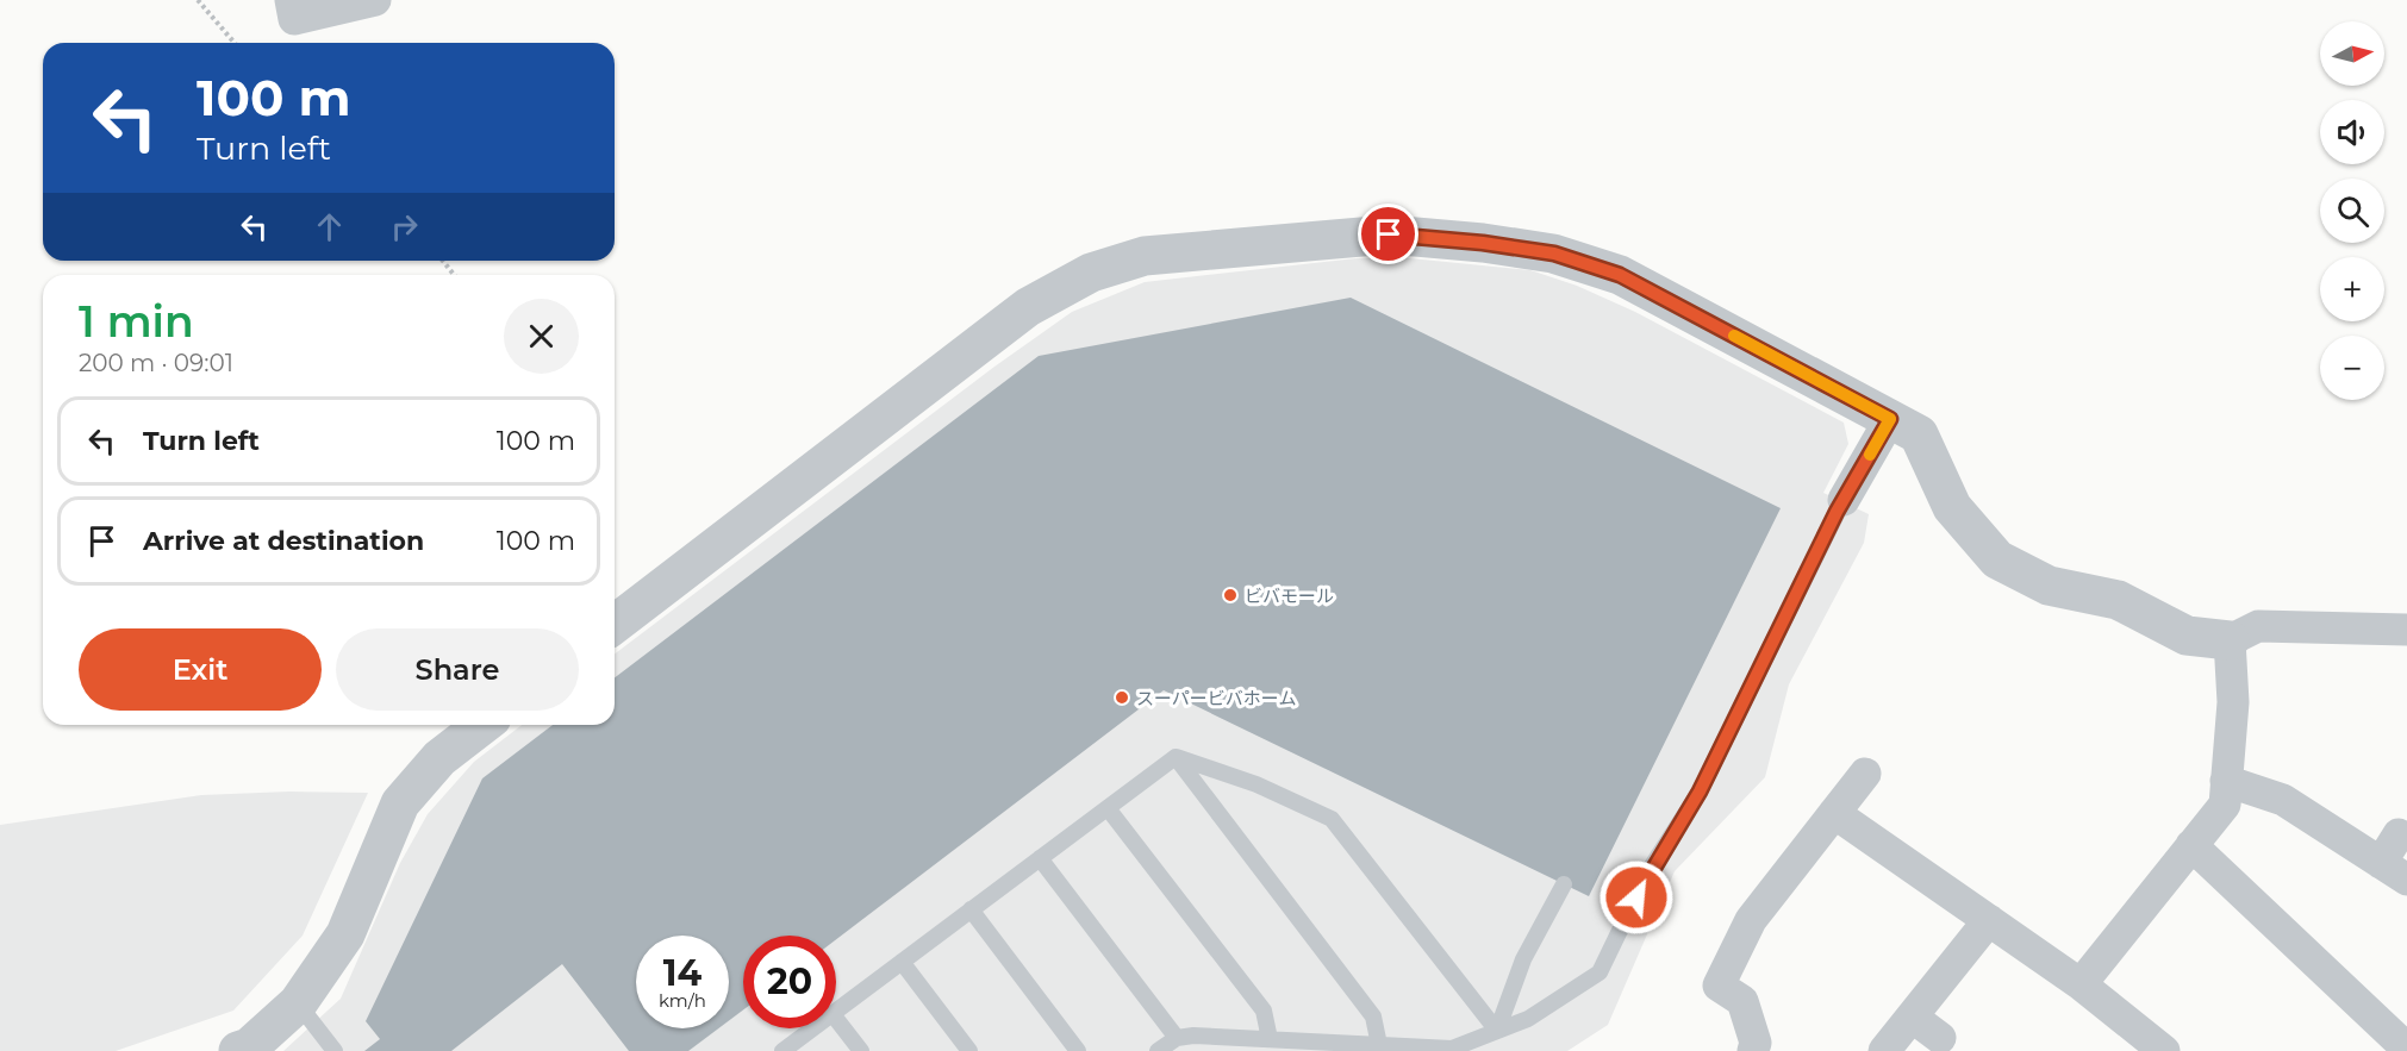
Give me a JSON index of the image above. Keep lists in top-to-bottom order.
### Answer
{
  "places": ["ビバモール", "スーパービバホーム"],
  "north": "right",
  "page": {
    "map_buttons": ["+", "−"],
    "turn": ["100 m", "Turn left"],
    "heading": ["1 min", "200 m · 09:01"],
    "list": [
      {
        "name": "Turn left",
        "value": "100 m"
      },
      {
        "name": "Arrive at destination",
        "value": "100 m"
      }
    ],
    "buttons": ["Exit", "Share"],
    "speed": "14 km/h",
    "limit": "20"
  }
}
